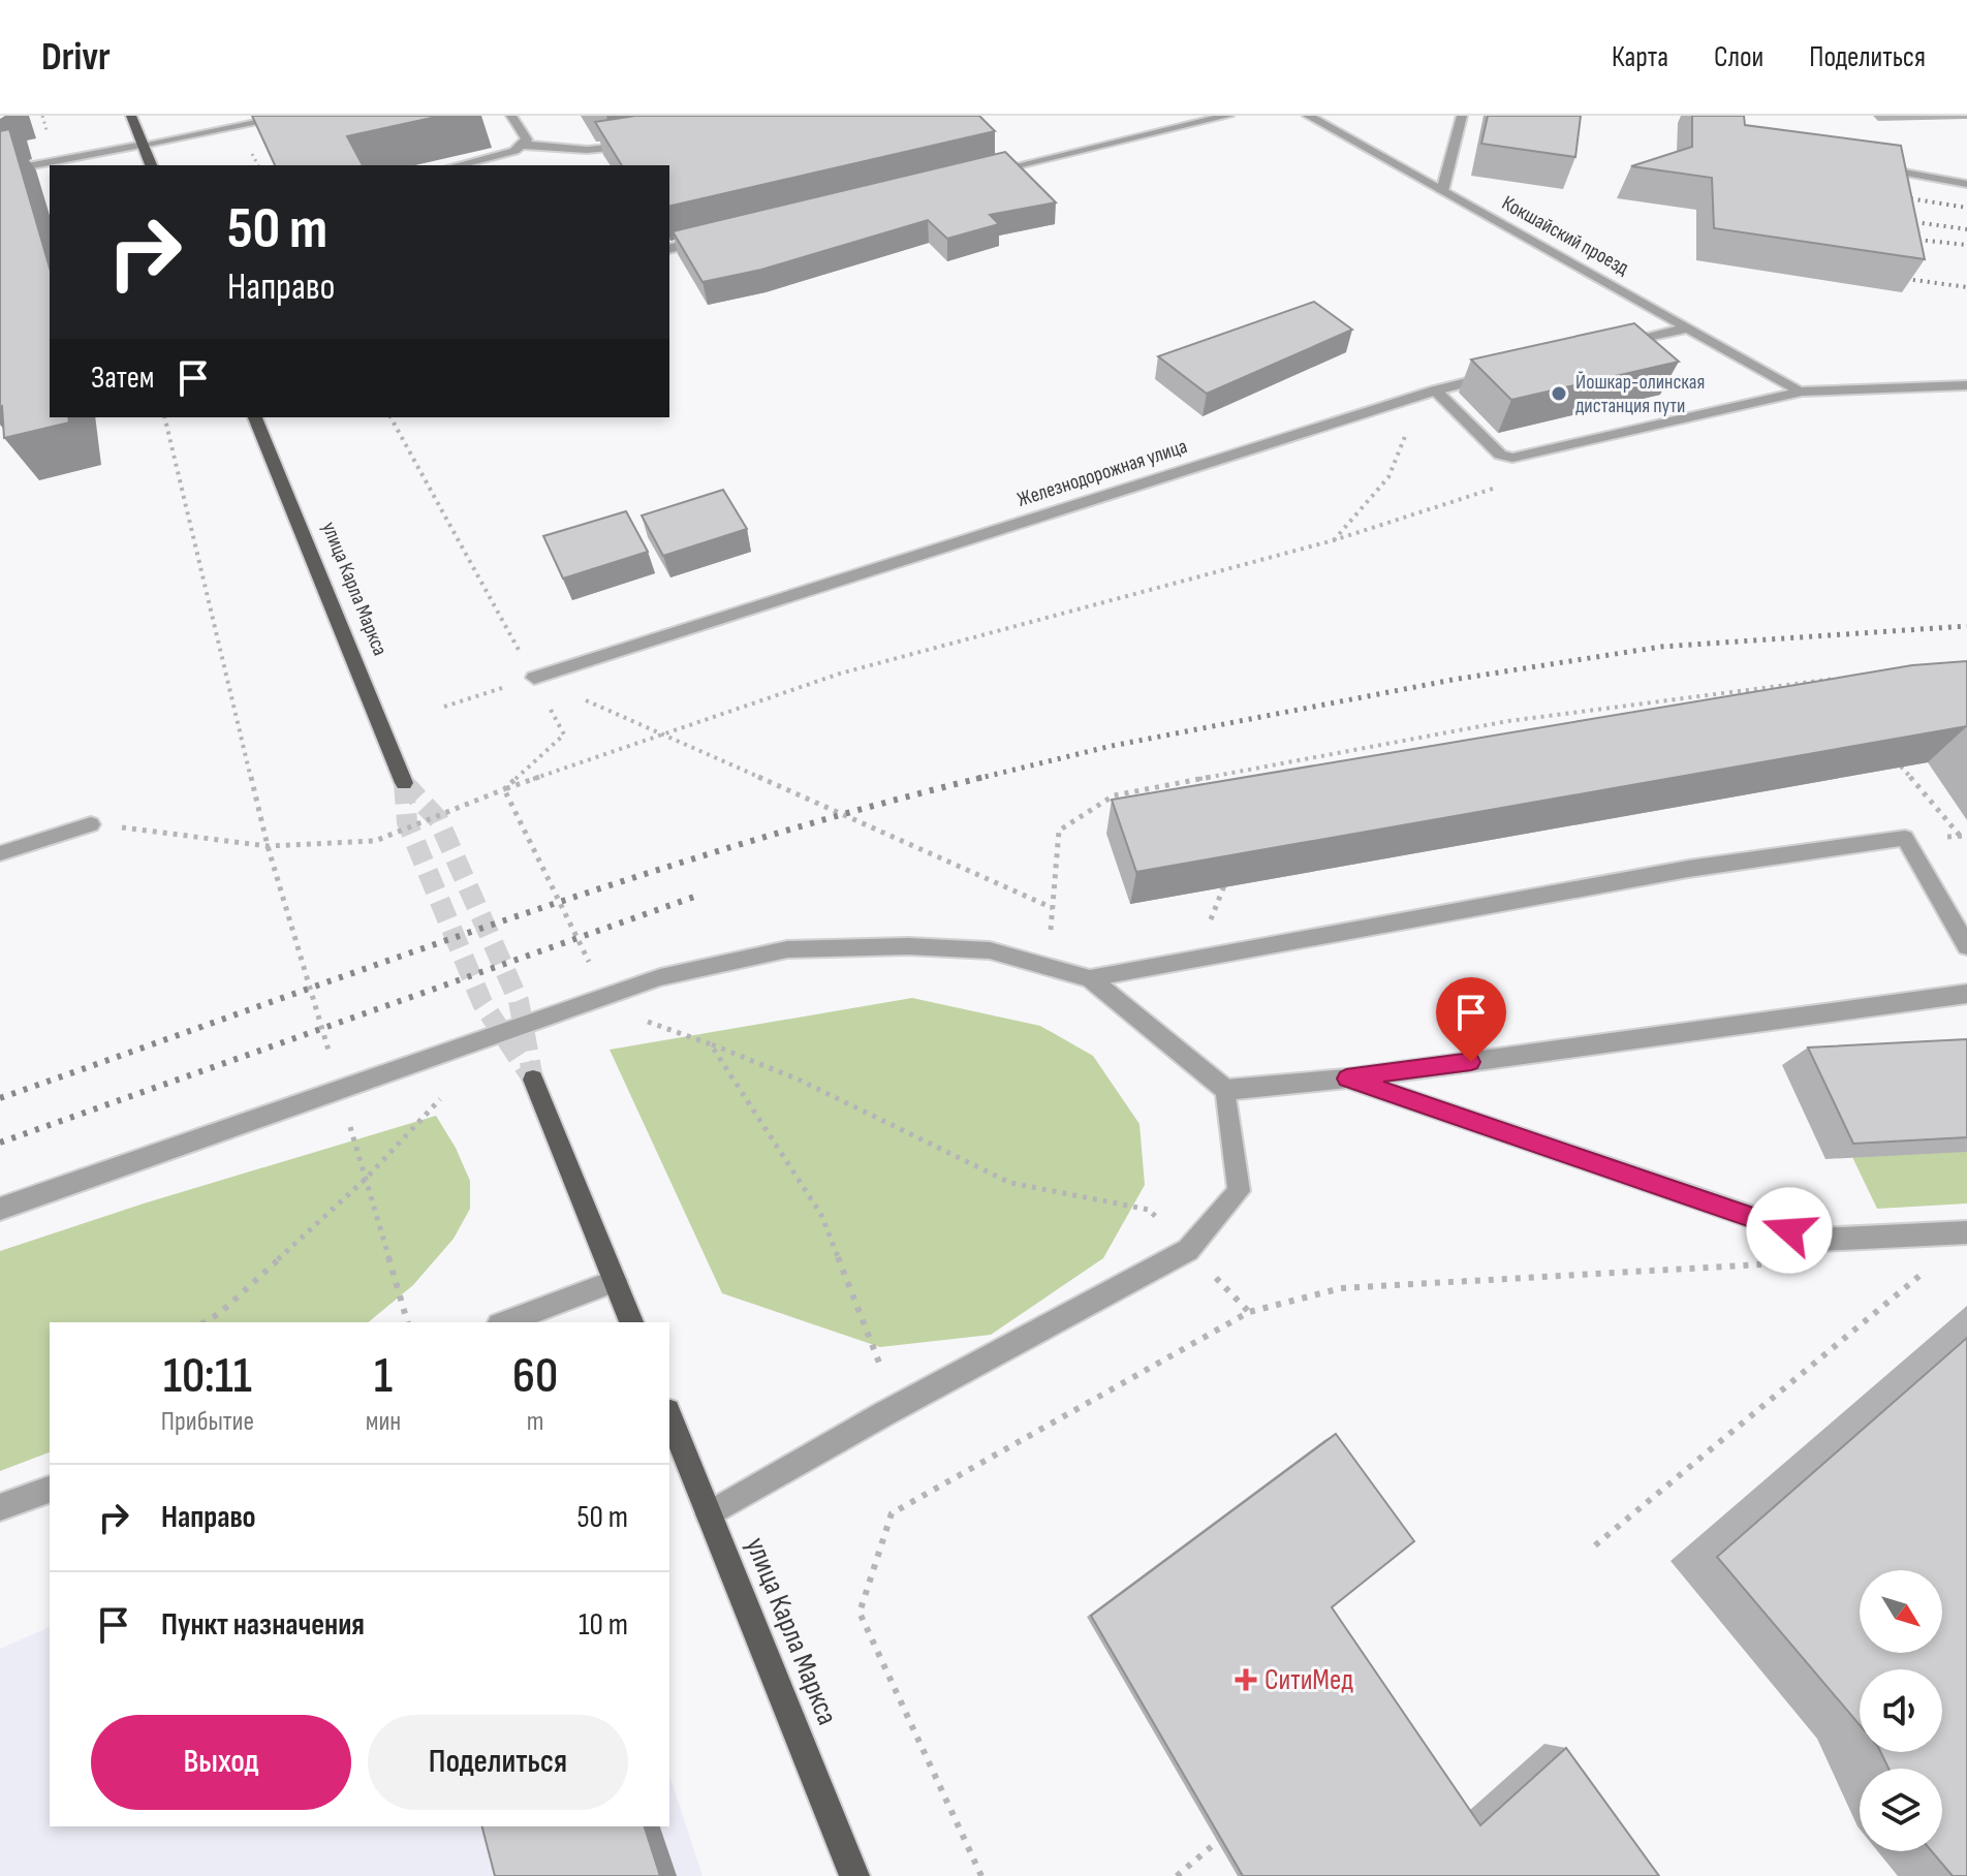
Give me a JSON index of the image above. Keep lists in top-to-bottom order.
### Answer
{
  "streets": {
    "main road": ["улица Карла Маркса"],
    "street": ["Кокшайский проезд", "Железнодорожная улица"]
  },
  "places": {
    "other": ["Йошкар-олинская дистанция пути"],
    "health": ["СитиМед"]
  },
  "north": "bottom right",
  "page": {
    "header": "Drivr",
    "nav": ["Карта", "Слои", "Поделиться"],
    "turn": ["50 m", "Направо"],
    "then": "Затем",
    "eta": [
      "10:11",
      "Прибытие",
      "1",
      "мин",
      "60",
      "m"
    ],
    "list": [
      {
        "name": "Направо",
        "value": "50 m"
      },
      {
        "name": "Пункт назначения",
        "value": "10 m"
      }
    ],
    "buttons": ["Выход", "Поделиться"]
  }
}
